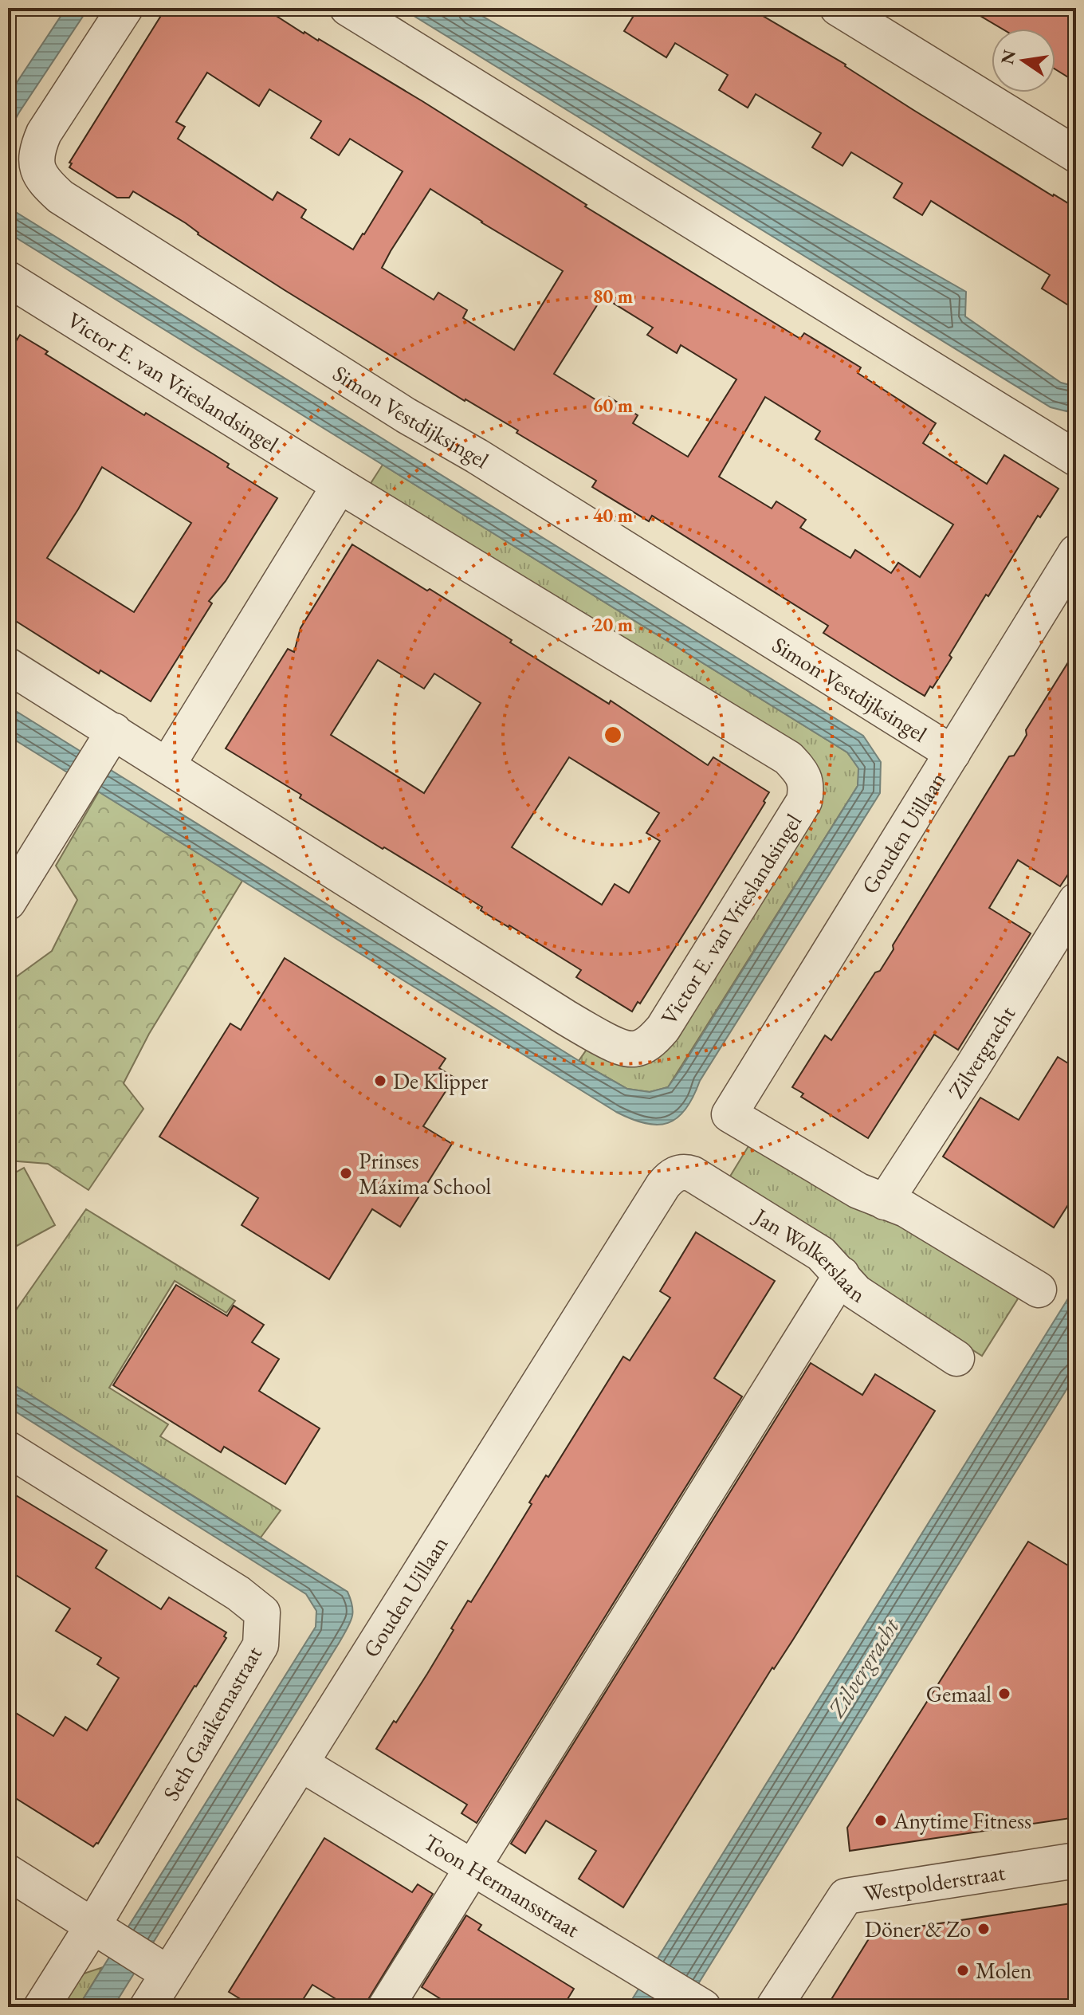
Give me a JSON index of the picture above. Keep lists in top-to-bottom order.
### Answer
{
  "streets": {
    "street": [
      "Victor E. van Vrieslandsingel",
      "Simon Vestdijksingel",
      "Gouden Uillaan",
      "Zilvergracht",
      "Jan Wolkerslaan",
      "Seth Gaaikemastraat",
      "Westpolderstraat",
      "Toon Hermansstraat"
    ]
  },
  "crossings": [
    ["Simon Vestdijksingel", "Gouden Uillaan"],
    ["Gouden Uillaan", "Zilvergracht"],
    ["Gouden Uillaan", "Jan Wolkerslaan"],
    ["Gouden Uillaan", "Toon Hermansstraat"]
  ],
  "water": ["Zilvergracht"],
  "places": [
    "De Klipper",
    "Prinses Máxima School",
    "Gemaal",
    "Anytime Fitness",
    "Döner & Zo",
    "Molen"
  ],
  "north": "left",
  "rings": [
    "80 m",
    "60 m",
    "40 m",
    "20 m"
  ]
}
